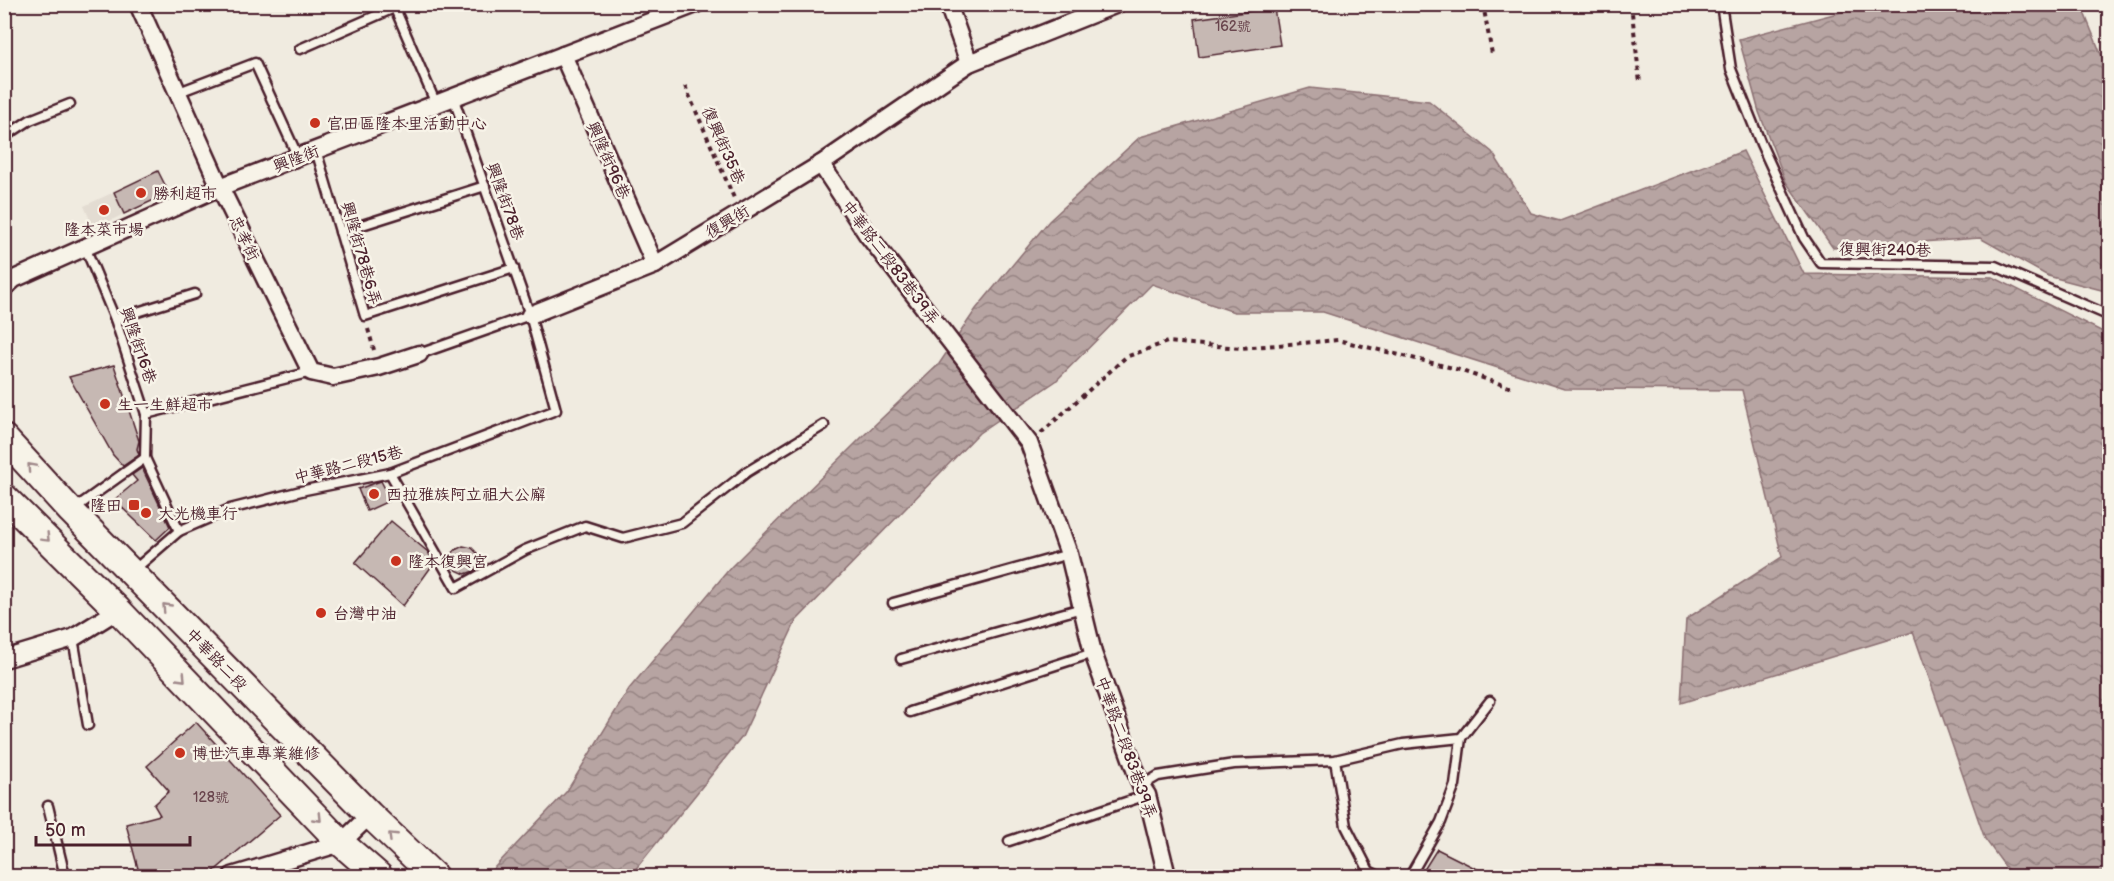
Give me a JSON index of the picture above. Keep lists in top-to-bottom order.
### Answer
{
  "streets": {
    "main road": ["中華路二段"],
    "street": [
      "興隆街",
      "興隆街96巷",
      "復興街",
      "忠孝街",
      "中華路二段83巷39弄"
    ],
    "lane": [
      "興隆街78巷",
      "復興街240巷",
      "興隆街78巷6弄",
      "興隆街16巷",
      "中華路二段15巷"
    ],
    "path": ["復興街35巷"]
  },
  "crossings": [
    ["復興街35巷", "復興街"],
    ["興隆街", "興隆街96巷"],
    ["興隆街", "興隆街78巷"],
    ["興隆街", "忠孝街"],
    ["興隆街", "興隆街78巷6弄"],
    ["興隆街", "興隆街16巷"],
    ["興隆街96巷", "復興街"],
    ["興隆街78巷", "復興街"],
    ["興隆街78巷", "興隆街78巷6弄"],
    ["興隆街78巷", "中華路二段15巷"],
    ["復興街", "忠孝街"],
    ["復興街", "中華路二段83巷39弄"],
    ["興隆街16巷", "中華路二段15巷"]
  ],
  "places": {
    "other": [
      "官田區隆本里活動中心",
      "勝利超市",
      "隆本菜市場",
      "生一生鮮超市",
      "西拉雅族阿立祖大公廨",
      "大光機車行",
      "隆本復興宮",
      "台灣中油",
      "博世汽車專業維修"
    ],
    "transit": ["隆田"]
  },
  "house_numbers": ["162號", "128號"],
  "scale_bar": "50 m"
}
